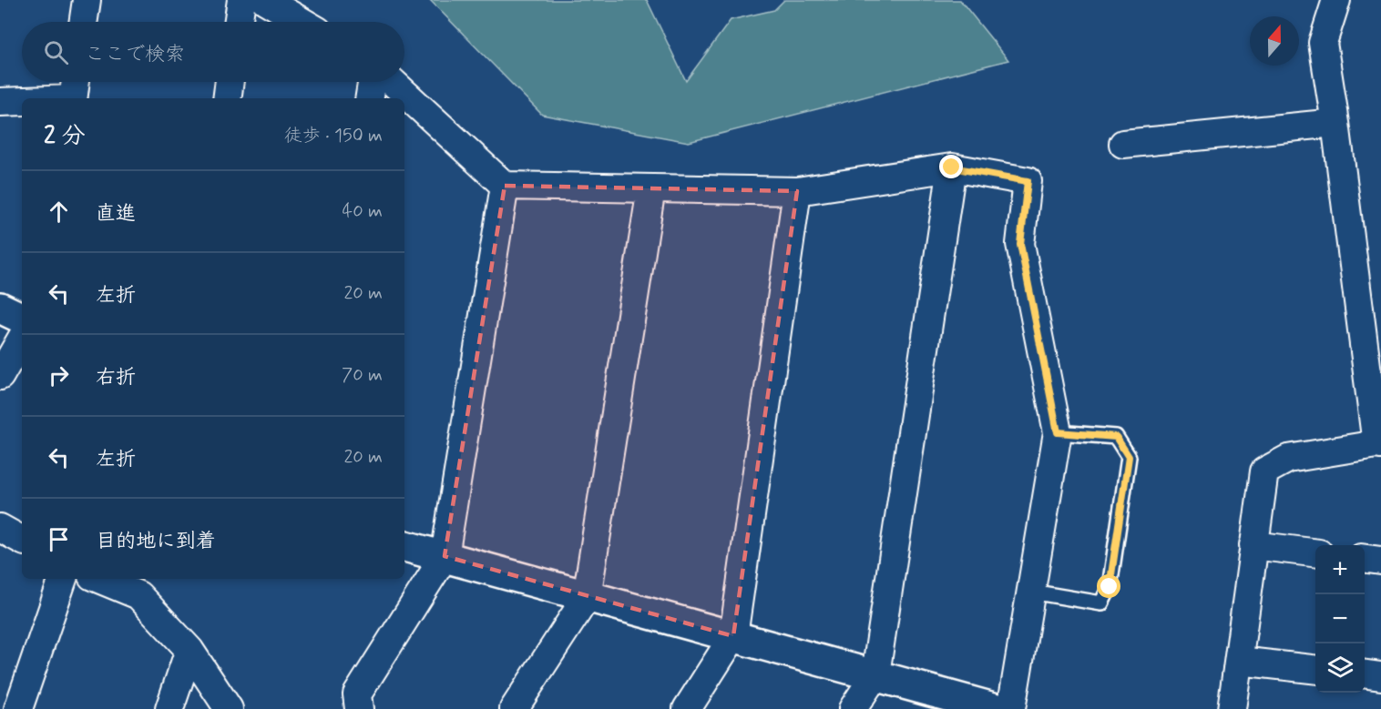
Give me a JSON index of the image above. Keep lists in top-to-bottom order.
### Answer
{
  "north": "top",
  "page": {
    "search": "ここで検索",
    "heading": ["2 分", "徒歩 · 150 m"],
    "list": [
      ["直進", "40 m"],
      ["左折", "20 m"],
      ["右折", "70 m"],
      ["左折", "20 m"],
      "目的地に到着"
    ],
    "map_buttons": ["+", "−"]
  }
}
